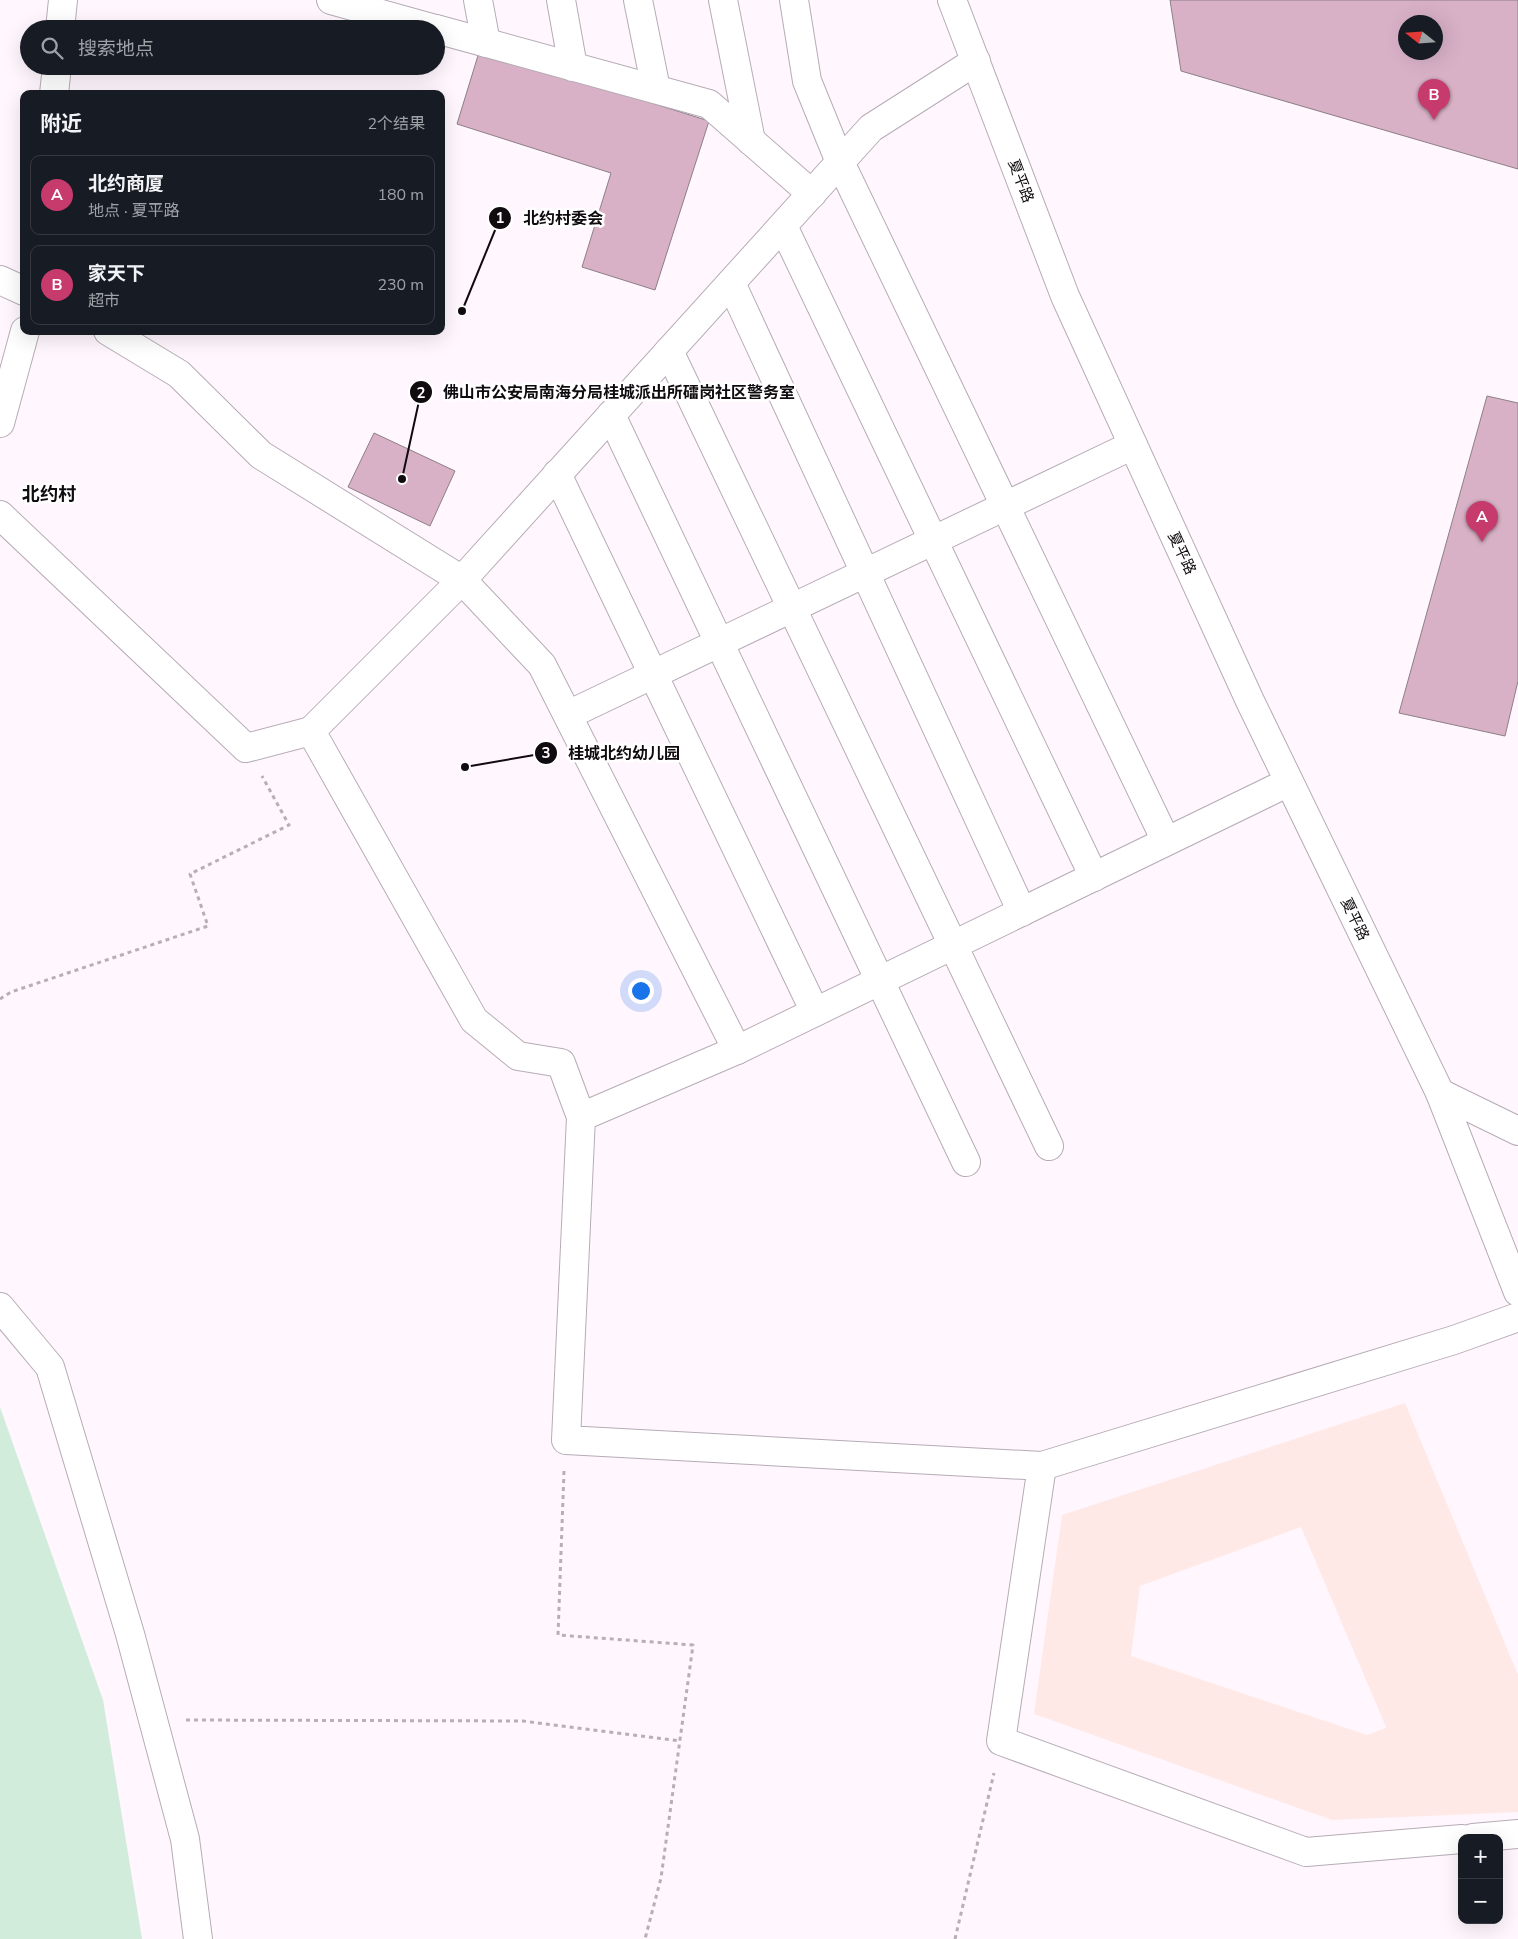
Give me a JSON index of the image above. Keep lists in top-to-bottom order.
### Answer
{
  "streets": {
    "street": ["夏平路"]
  },
  "districts": ["北约村"],
  "places": ["北约村委会", "佛山市公安局南海分局桂城派出所礌岗社区警务室", "桂城北约幼儿园"],
  "north": "left",
  "page": {
    "search": "搜索地点",
    "pins": ["B", "A"],
    "heading": ["附近", "2个结果"],
    "list": [
      {
        "mark": "A",
        "name": "北约商厦",
        "note": "地点 · 夏平路",
        "value": "180 m"
      },
      {
        "mark": "B",
        "name": "家天下",
        "note": "超市",
        "value": "230 m"
      }
    ],
    "map_buttons": ["+", "−"]
  }
}
